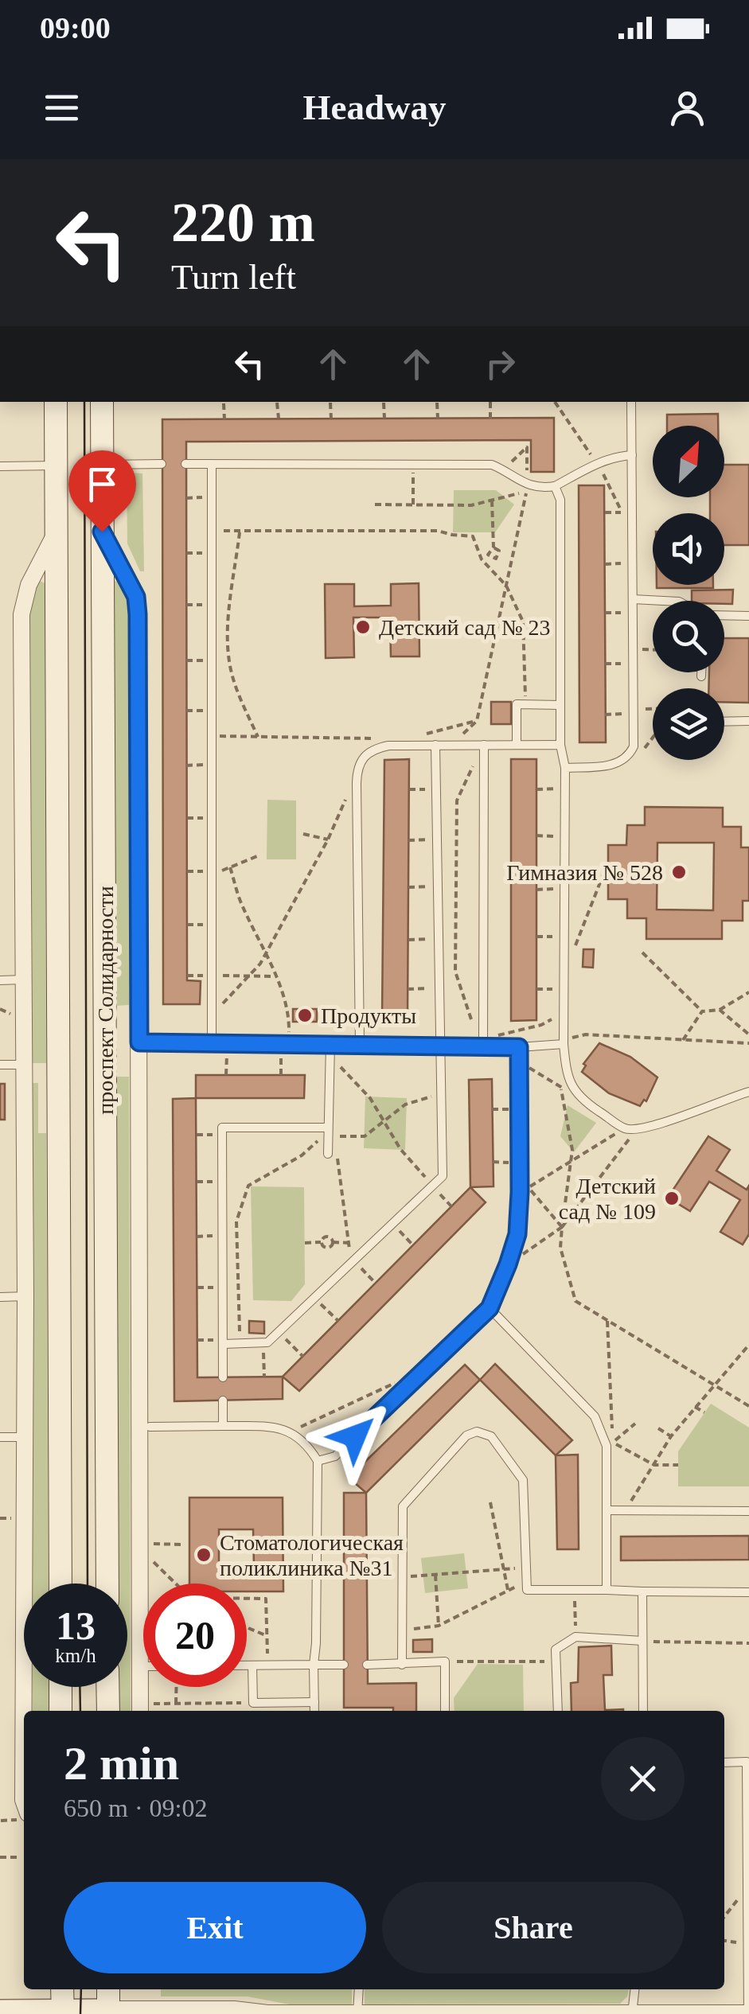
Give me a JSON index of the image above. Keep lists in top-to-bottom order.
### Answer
{
  "streets": {
    "main road": ["проспект Солидарности"]
  },
  "places": [
    "Детский сад № 23",
    "Гимназия № 528",
    "Продукты",
    "Детский сад № 109",
    "Стоматологическая поликлиника №31"
  ],
  "north": "top right",
  "page": {
    "status": "09:00",
    "header": "Headway",
    "turn": ["220 m", "Turn left"],
    "speed": "13 km/h",
    "limit": "20",
    "heading": ["2 min", "650 m · 09:02"],
    "buttons": ["Exit", "Share"]
  }
}
